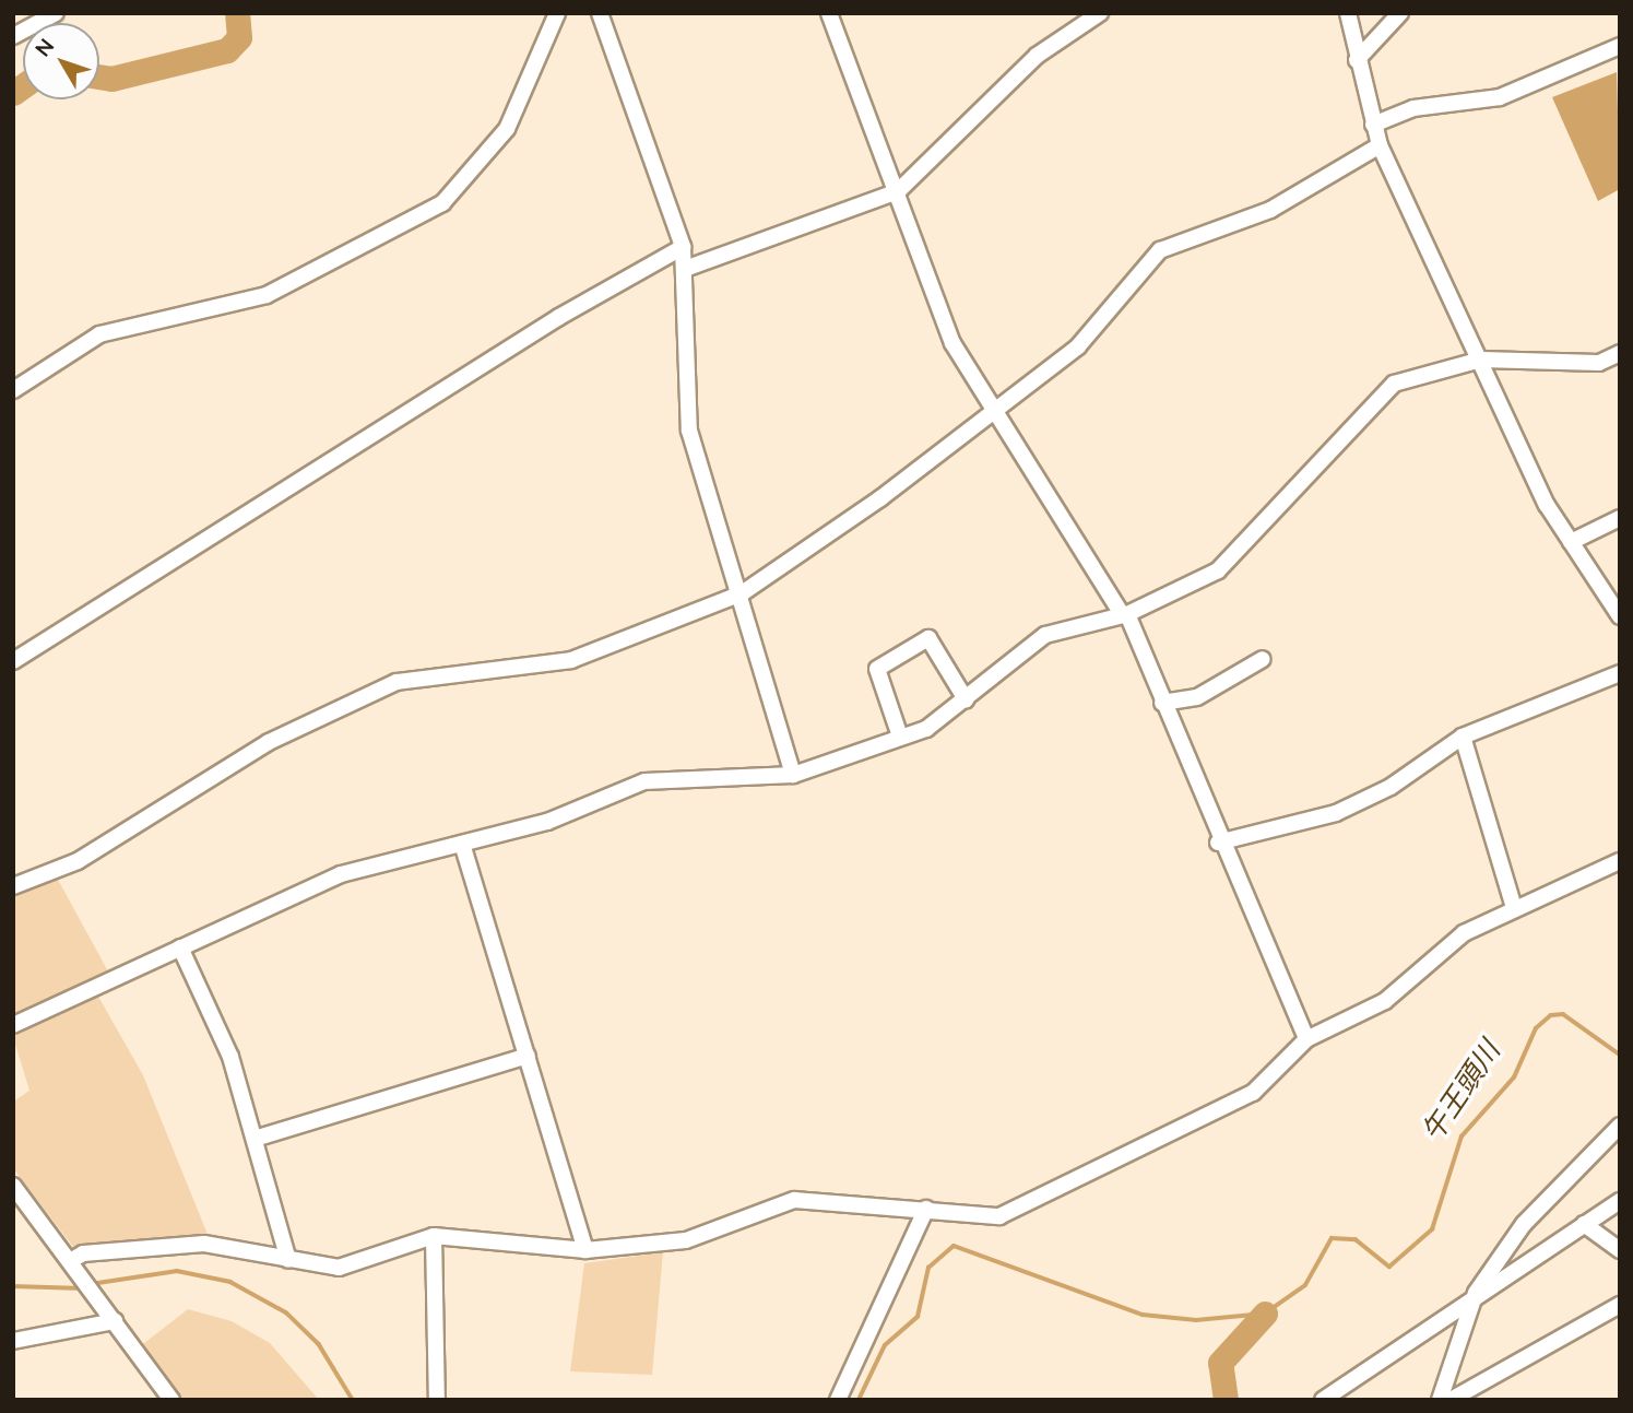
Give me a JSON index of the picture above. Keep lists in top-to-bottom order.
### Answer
{
  "water": ["午王頭川"],
  "north": "top left"
}
